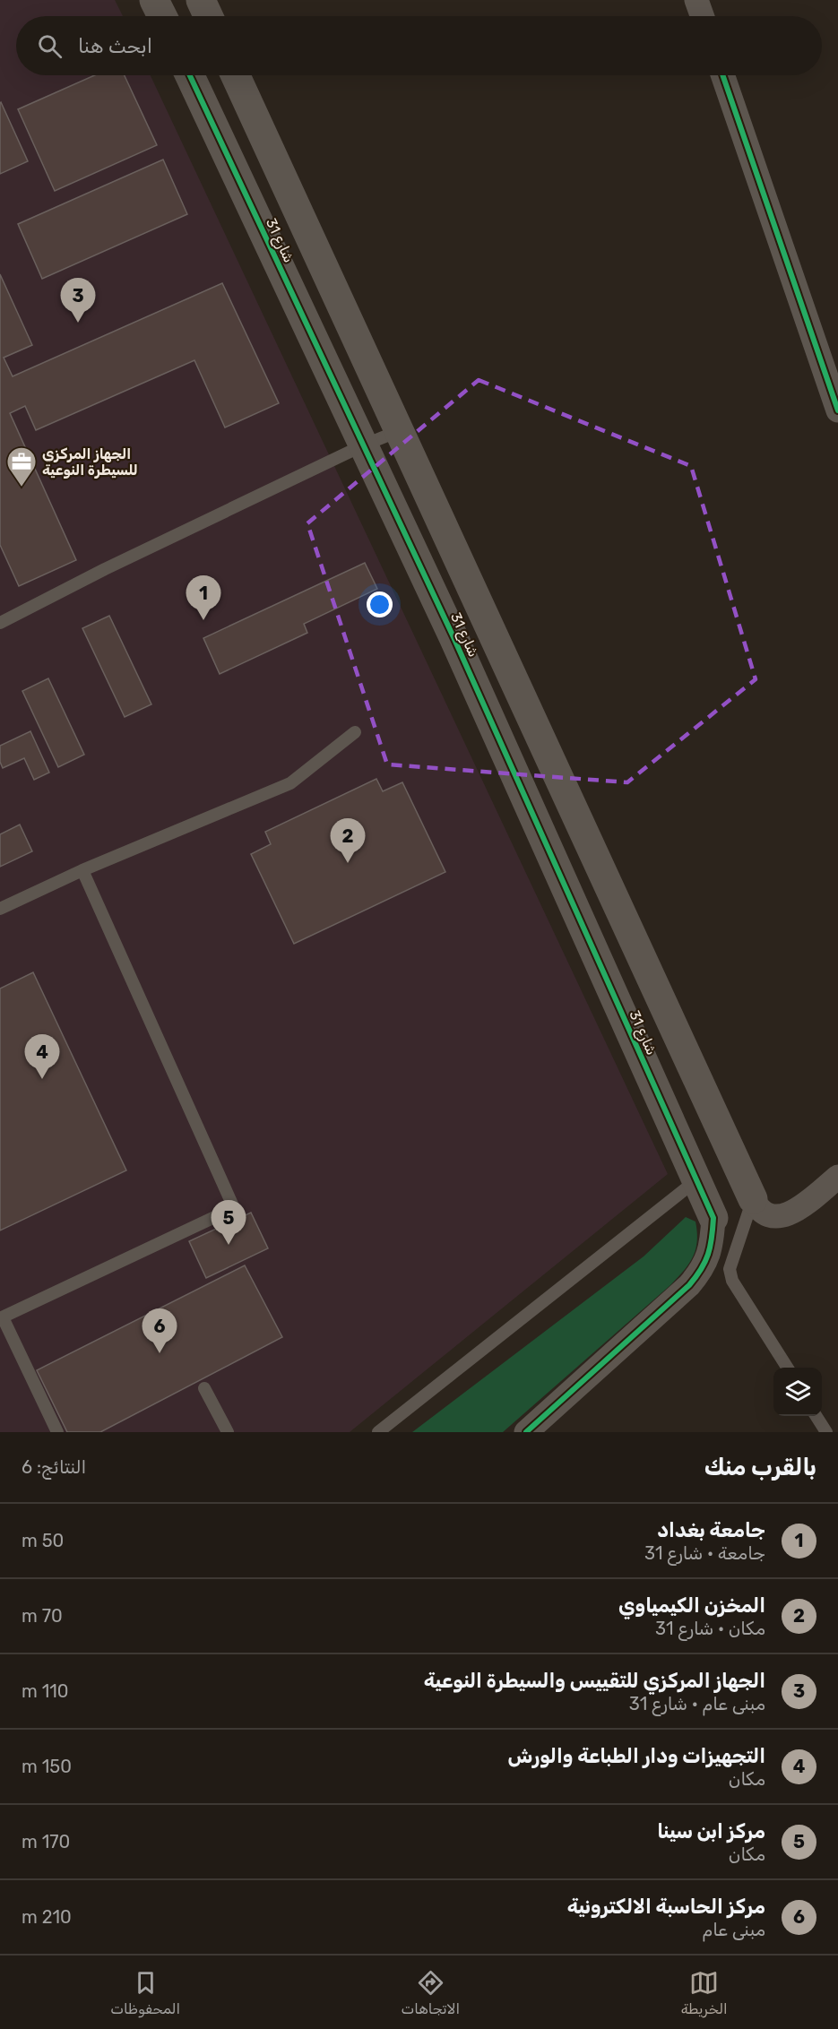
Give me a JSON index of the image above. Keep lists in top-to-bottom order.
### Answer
{
  "streets": {
    "street": ["شارع 31"]
  },
  "places": {
    "office": ["الجهاز المركزي للسيطرة النوعية"]
  },
  "page": {
    "search": "ابحث هنا",
    "pins": [
      "3",
      "1",
      "2",
      "4",
      "5",
      "6"
    ],
    "heading": ["بالقرب منك", "النتائج: 6"],
    "list": [
      {
        "mark": "1",
        "name": "جامعة بغداد",
        "note": "جامعة · شارع 31",
        "value": "50 m"
      },
      {
        "mark": "2",
        "name": "المخزن الكيمياوي",
        "note": "مكان · شارع 31",
        "value": "70 m"
      },
      {
        "mark": "3",
        "name": "الجهاز المركزي للتقييس والسيطرة النوعية",
        "note": "مبنى عام · شارع 31",
        "value": "110 m"
      },
      {
        "mark": "4",
        "name": "التجهيزات ودار الطباعة والورش",
        "note": "مكان",
        "value": "150 m"
      },
      {
        "mark": "5",
        "name": "مركز ابن سينا",
        "note": "مكان",
        "value": "170 m"
      },
      {
        "mark": "6",
        "name": "مركز الحاسبة الالكترونية",
        "note": "مبنى عام",
        "value": "210 m"
      }
    ],
    "nav": ["الخريطة", "الاتجاهات", "المحفوظات"]
  }
}
